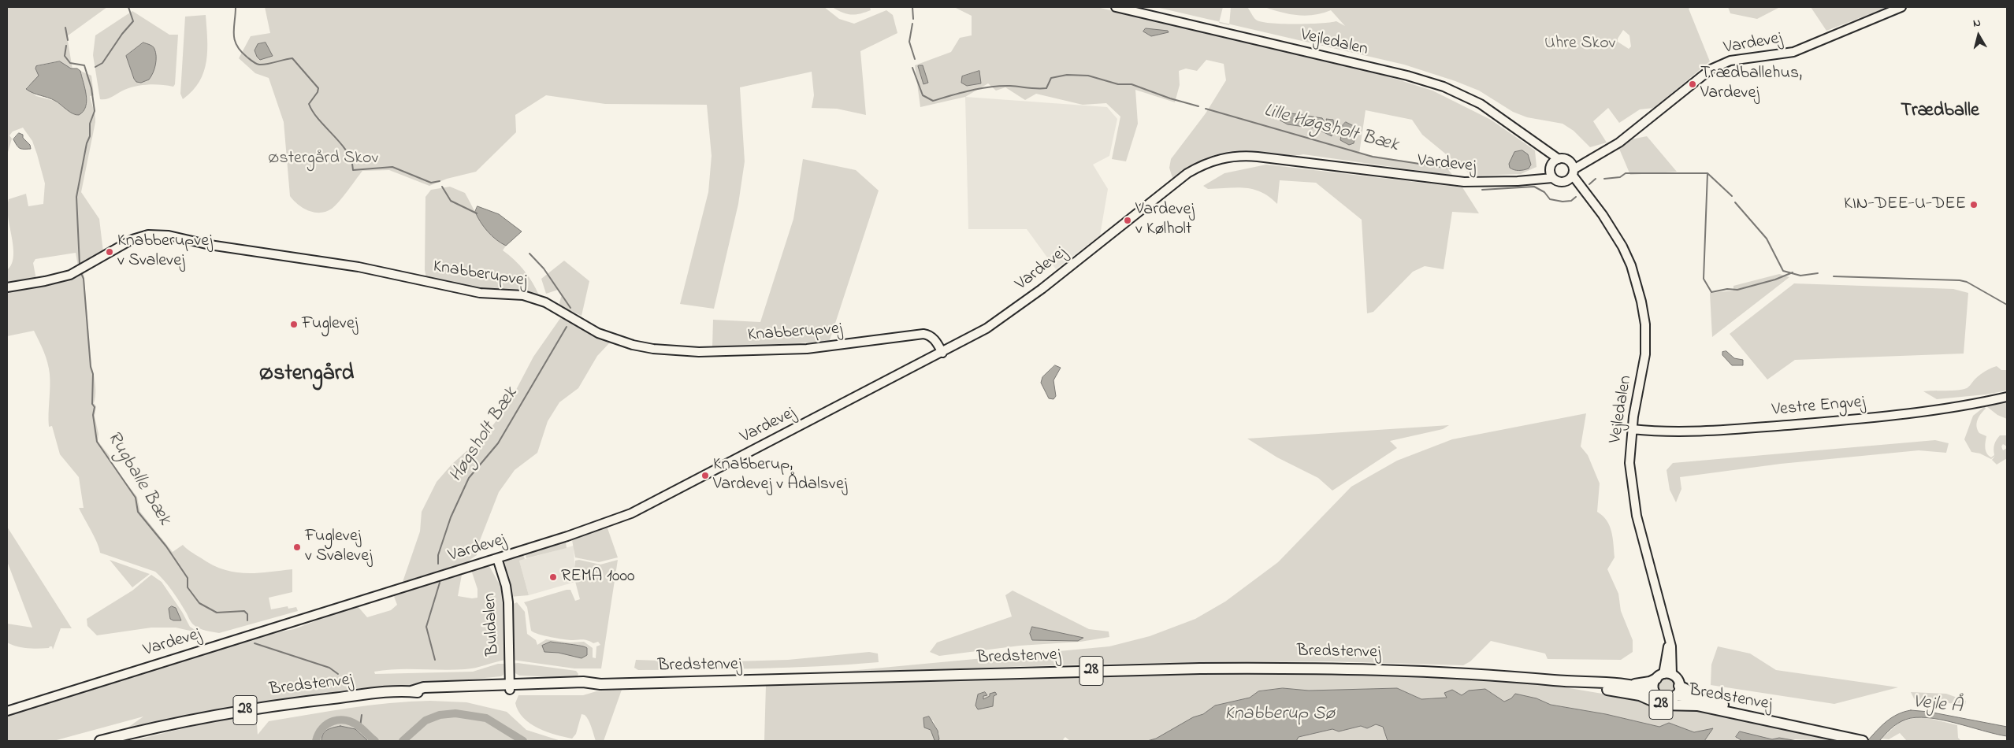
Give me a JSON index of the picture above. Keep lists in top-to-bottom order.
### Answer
{
  "streets": {
    "highway": ["Bredstenvej", "28"],
    "street": [
      "Vejledalen",
      "Vardevej",
      "Knabberupvej",
      "Vestre Engvej",
      "Buldalen"
    ]
  },
  "crossings": [
    ["Vejledalen", "Vardevej"],
    ["Vejledalen", "Vestre Engvej"],
    ["Vejledalen", "Bredstenvej"],
    ["Vejledalen", "28"],
    ["Vardevej", "Knabberupvej"],
    ["Vardevej", "Buldalen"],
    ["Buldalen", "Bredstenvej"],
    ["Bredstenvej", "28"]
  ],
  "districts": ["Trædballe", "Østengård"],
  "water": [
    "Lille Høgsholt Bæk",
    "Høgsholt Bæk",
    "Rugballe Bæk",
    "Vejle Å",
    "Knabberup Sø"
  ],
  "parks": ["Uhre Skov", "Østergård Skov"],
  "places": [
    "Trædballehus, Vardevej",
    "KIN-DEE-U-DEE",
    "Vardevej v Kølholt",
    "Knabberupvej v Svalevej",
    "Fuglevej",
    "Knabberup, Vardevej v Ådalsvej",
    "Fuglevej v Svalevej",
    "REMA 1000"
  ],
  "north": "top"
}
